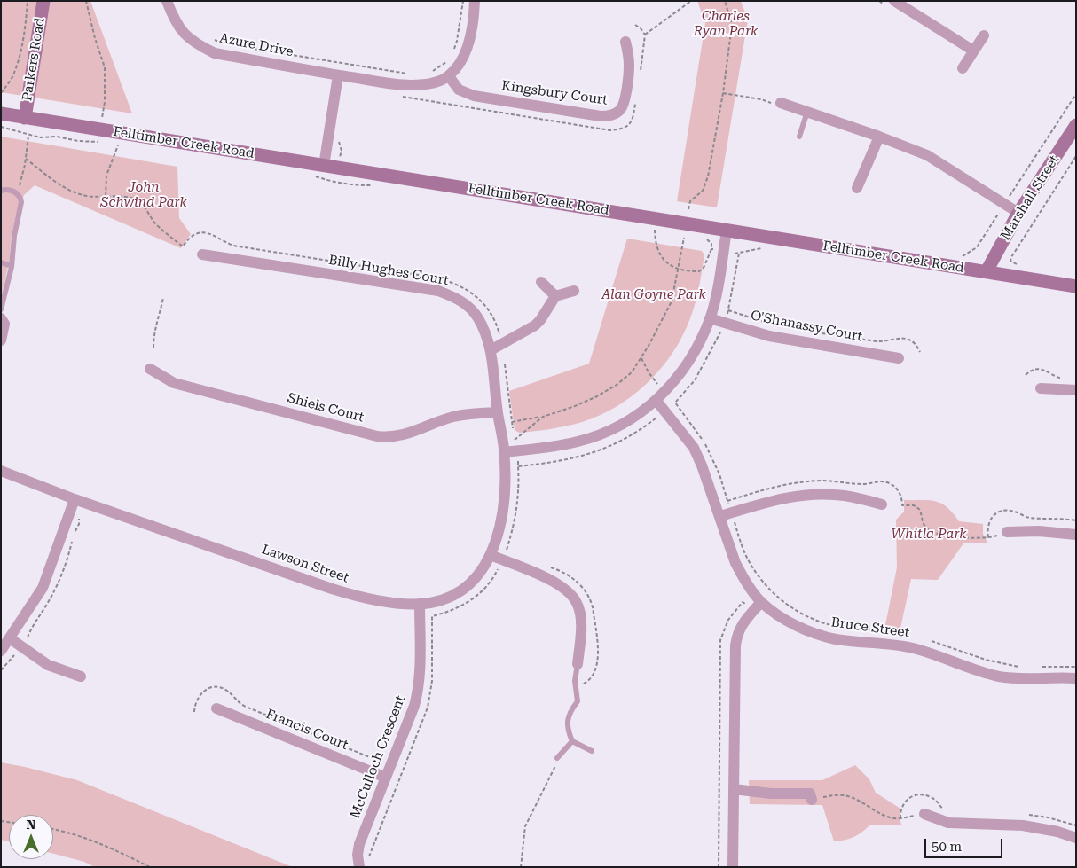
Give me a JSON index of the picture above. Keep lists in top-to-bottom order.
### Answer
{
  "streets": {
    "main road": ["Parkers Road", "Felltimber Creek Road", "Marshall Street"],
    "street": [
      "Azure Drive",
      "Kingsbury Court",
      "Billy Hughes Court",
      "O'Shanassy Court",
      "Shiels Court",
      "Lawson Street",
      "Bruce Street",
      "Francis Court",
      "McCulloch Crescent"
    ]
  },
  "crossings": [
    ["Azure Drive", "Kingsbury Court"],
    ["Parkers Road", "Felltimber Creek Road"],
    ["Felltimber Creek Road", "Marshall Street"],
    ["Billy Hughes Court", "Shiels Court"],
    ["Billy Hughes Court", "Lawson Street"],
    ["Lawson Street", "McCulloch Crescent"],
    ["Francis Court", "McCulloch Crescent"]
  ],
  "parks": [
    "Charles Ryan Park",
    "John Schwind Park",
    "Alan Goyne Park",
    "Whitla Park"
  ],
  "scale_bar": "50 m",
  "north": "top"
}
